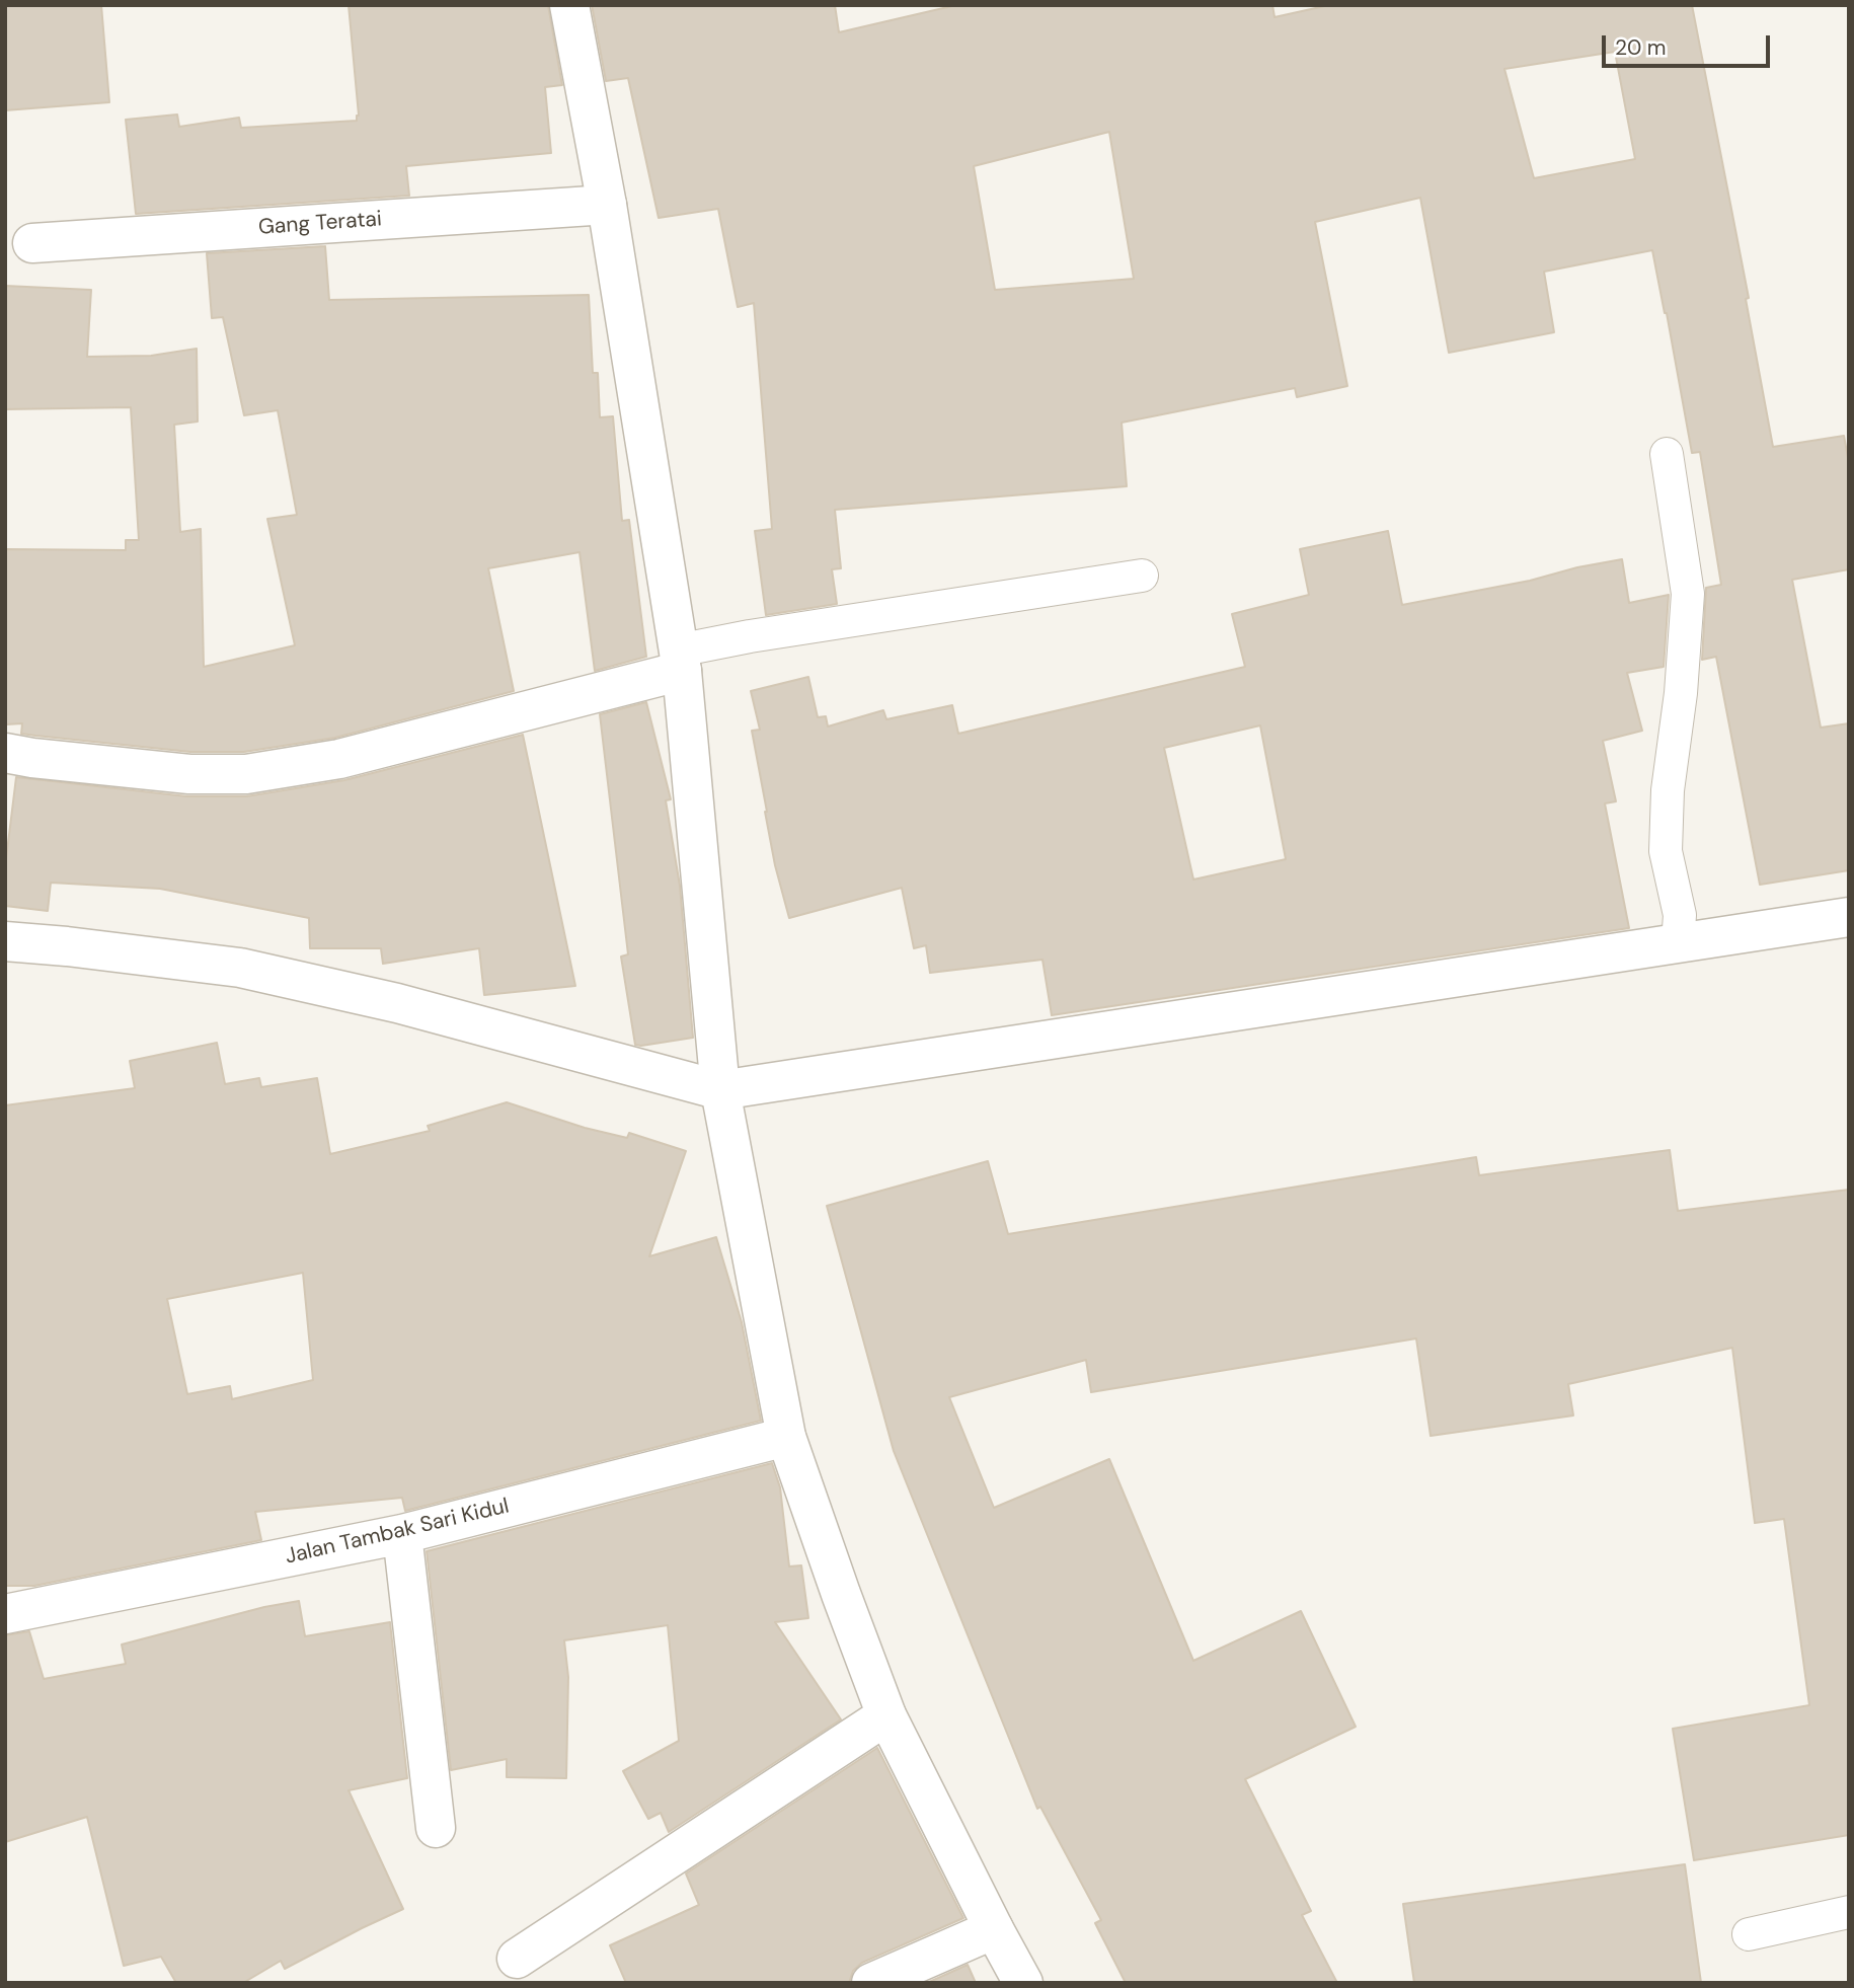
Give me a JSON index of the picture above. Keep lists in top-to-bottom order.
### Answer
{
  "streets": {
    "street": ["Gang Teratai", "Jalan Tambak Sari Kidul"]
  },
  "scale_bar": "20 m"
}
